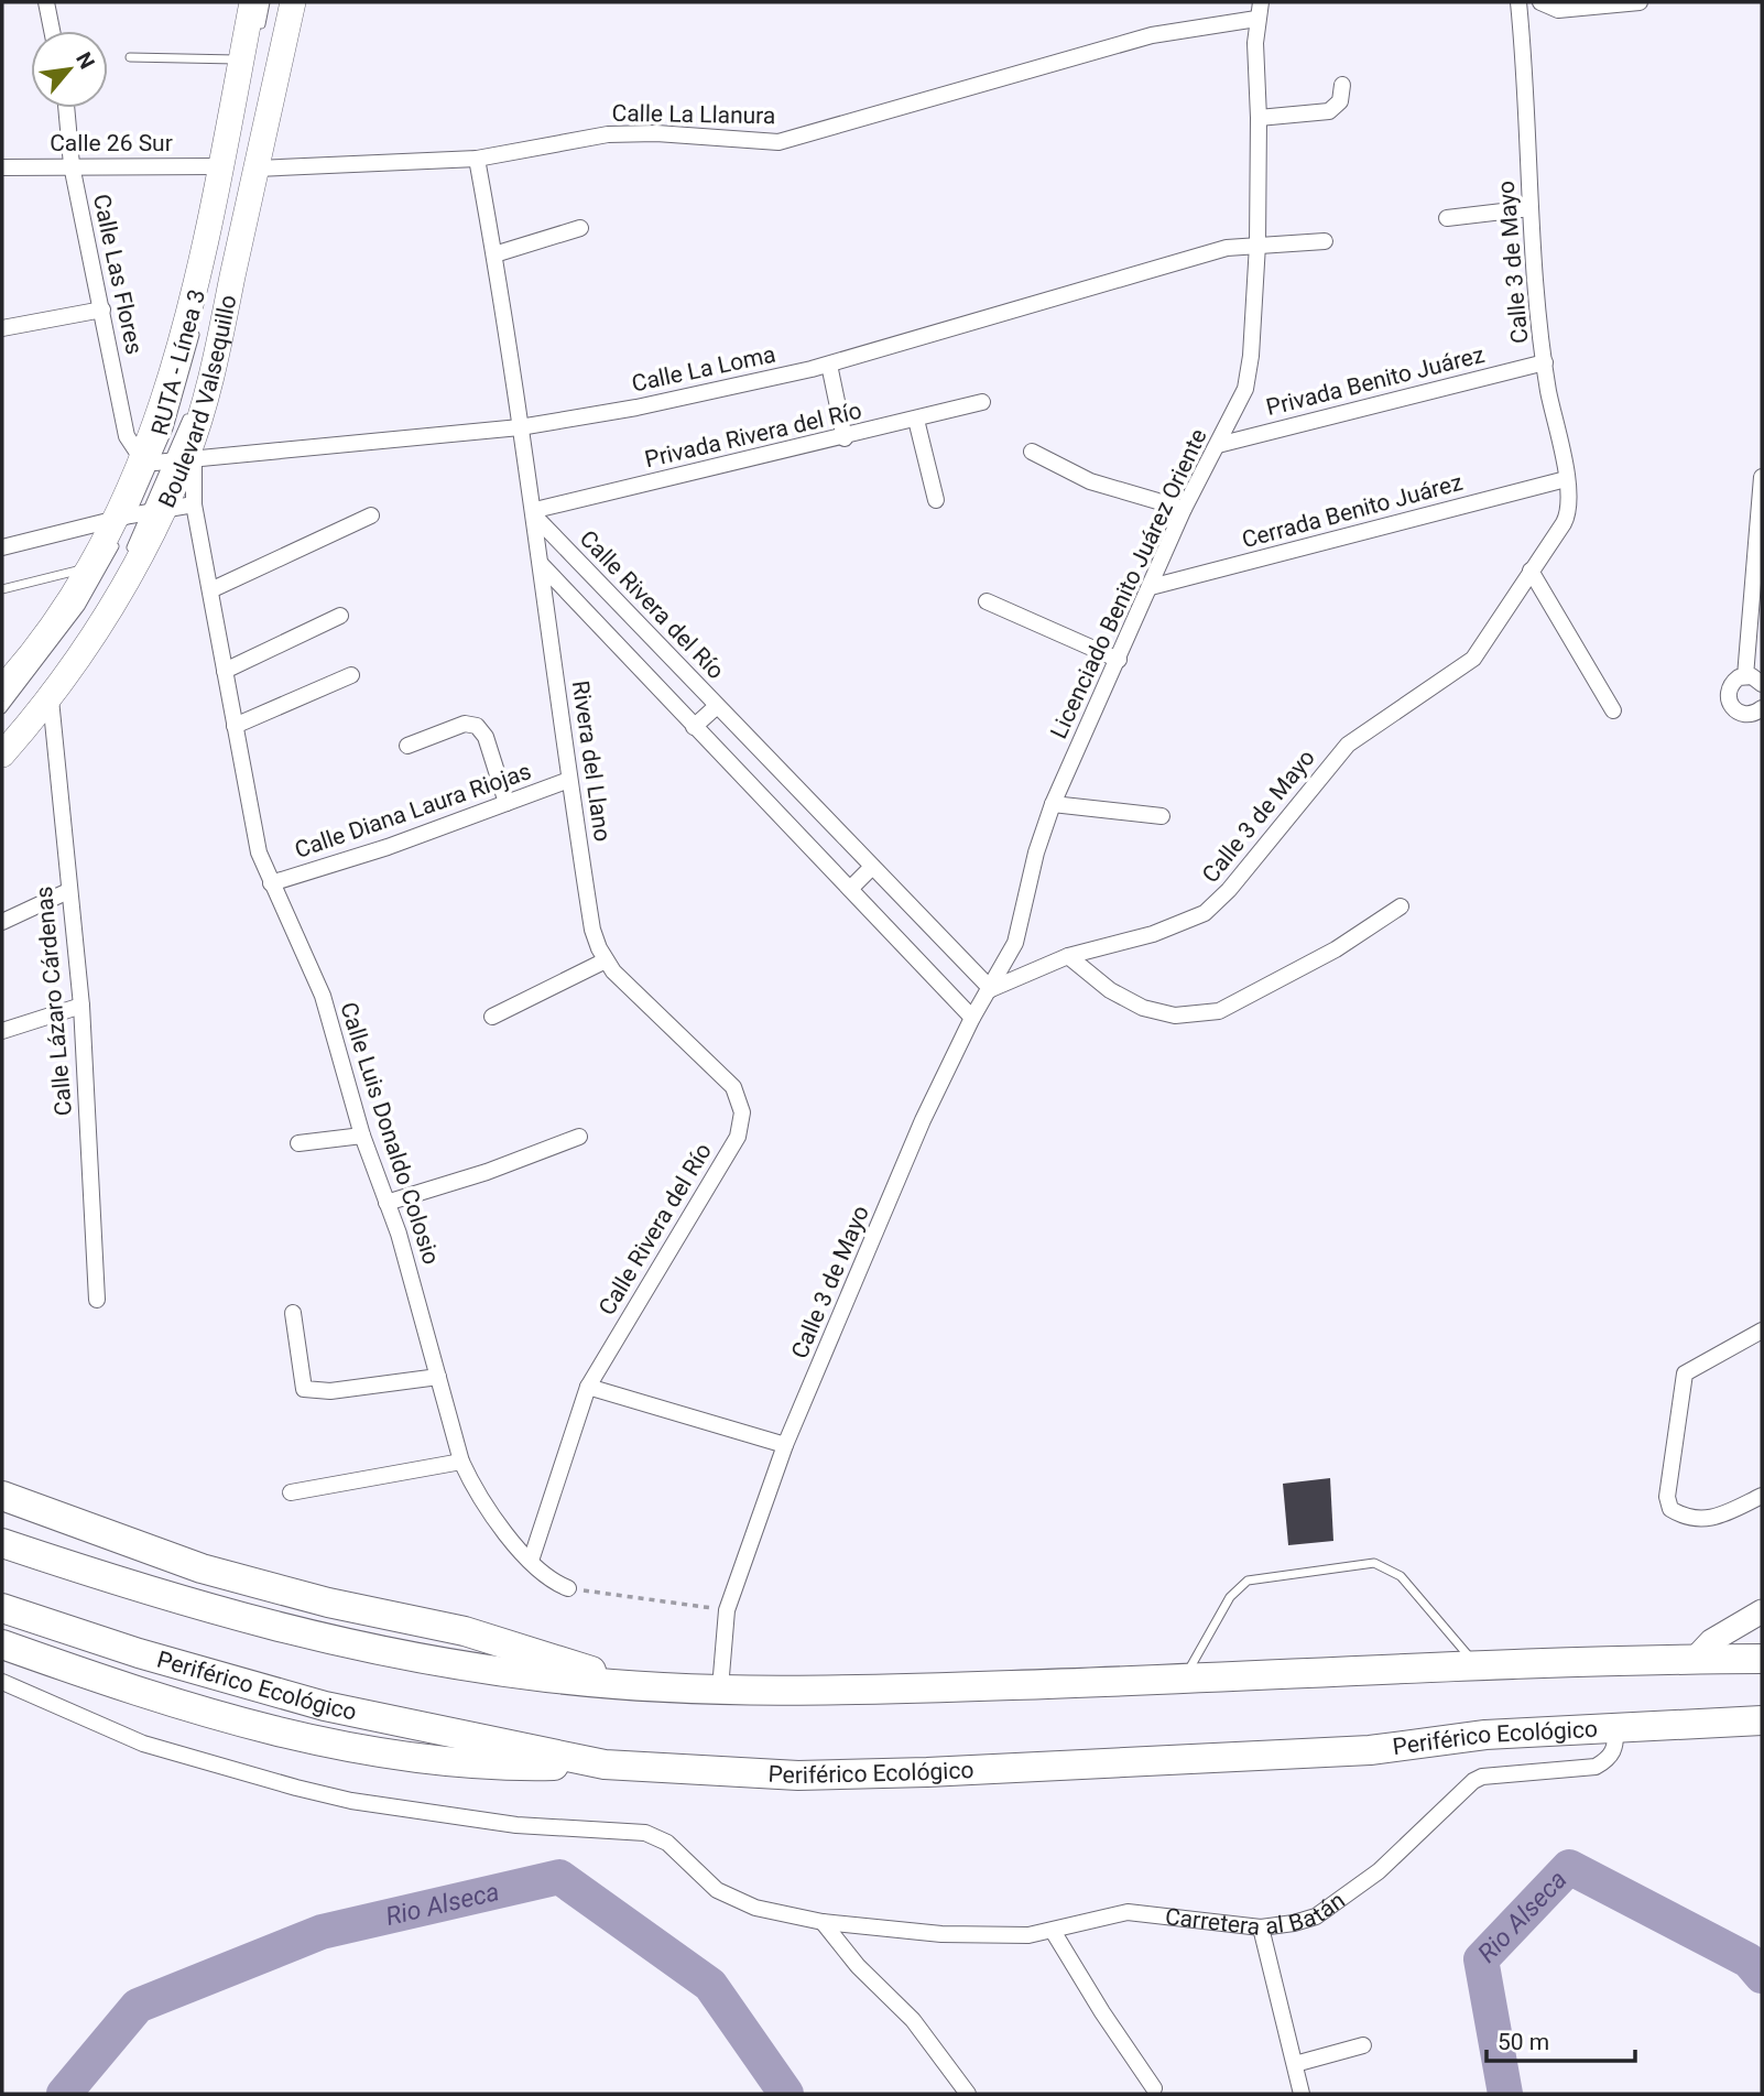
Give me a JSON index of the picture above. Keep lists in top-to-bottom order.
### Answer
{
  "streets": {
    "highway": ["Periférico Ecológico"],
    "main road": ["Boulevard Valsequillo"],
    "street": [
      "Calle La Llanura",
      "Calle 26 Sur",
      "Calle 3 de Mayo",
      "Calle Las Flores",
      "Calle La Loma",
      "Privada Benito Juárez",
      "Privada Rivera del Río",
      "Cerrada Benito Juárez",
      "Licenciado Benito Juárez Oriente",
      "Calle Rivera del Río",
      "Rivera del Llano",
      "Calle Diana Laura Riojas",
      "Calle Lázaro Cárdenas",
      "Calle Luis Donaldo Colosio",
      "Carretera al Batán"
    ],
    "lane": ["RUTA - Línea 3"]
  },
  "crossings": [
    ["Calle La Llanura", "Boulevard Valsequillo"],
    ["Calle La Llanura", "Licenciado Benito Juárez Oriente"],
    ["Calle La Llanura", "Calle Rivera del Río"],
    ["Calle 26 Sur", "Calle Las Flores"],
    ["Calle 26 Sur", "Boulevard Valsequillo"],
    ["Calle 3 de Mayo", "Privada Benito Juárez"],
    ["Calle 3 de Mayo", "Cerrada Benito Juárez"],
    ["Calle 3 de Mayo", "Licenciado Benito Juárez Oriente"],
    ["Calle 3 de Mayo", "Calle Rivera del Río"],
    ["Calle Las Flores", "RUTA - Línea 3"],
    ["Calle Las Flores", "Calle La Loma"],
    ["Calle Las Flores", "Boulevard Valsequillo"],
    ["Calle Las Flores", "Calle Luis Donaldo Colosio"],
    ["RUTA - Línea 3", "Calle La Loma"],
    ["RUTA - Línea 3", "Boulevard Valsequillo"],
    ["RUTA - Línea 3", "Calle Luis Donaldo Colosio"],
    ["Calle La Loma", "Boulevard Valsequillo"],
    ["Calle La Loma", "Licenciado Benito Juárez Oriente"],
    ["Calle La Loma", "Calle Rivera del Río"],
    ["Calle La Loma", "Calle Luis Donaldo Colosio"],
    ["Privada Benito Juárez", "Licenciado Benito Juárez Oriente"],
    ["Boulevard Valsequillo", "Calle Lázaro Cárdenas"],
    ["Boulevard Valsequillo", "Calle Luis Donaldo Colosio"],
    ["Privada Rivera del Río", "Calle Rivera del Río"],
    ["Cerrada Benito Juárez", "Licenciado Benito Juárez Oriente"],
    ["Licenciado Benito Juárez Oriente", "Calle Rivera del Río"],
    ["Calle Rivera del Río", "Rivera del Llano"],
    ["Calle Rivera del Río", "Calle Luis Donaldo Colosio"],
    ["Rivera del Llano", "Calle Diana Laura Riojas"],
    ["Calle Diana Laura Riojas", "Calle Luis Donaldo Colosio"],
    ["Periférico Ecológico", "Carretera al Batán"]
  ],
  "water": ["Rio Alseca"],
  "scale_bar": "50 m",
  "north": "top right"
}
